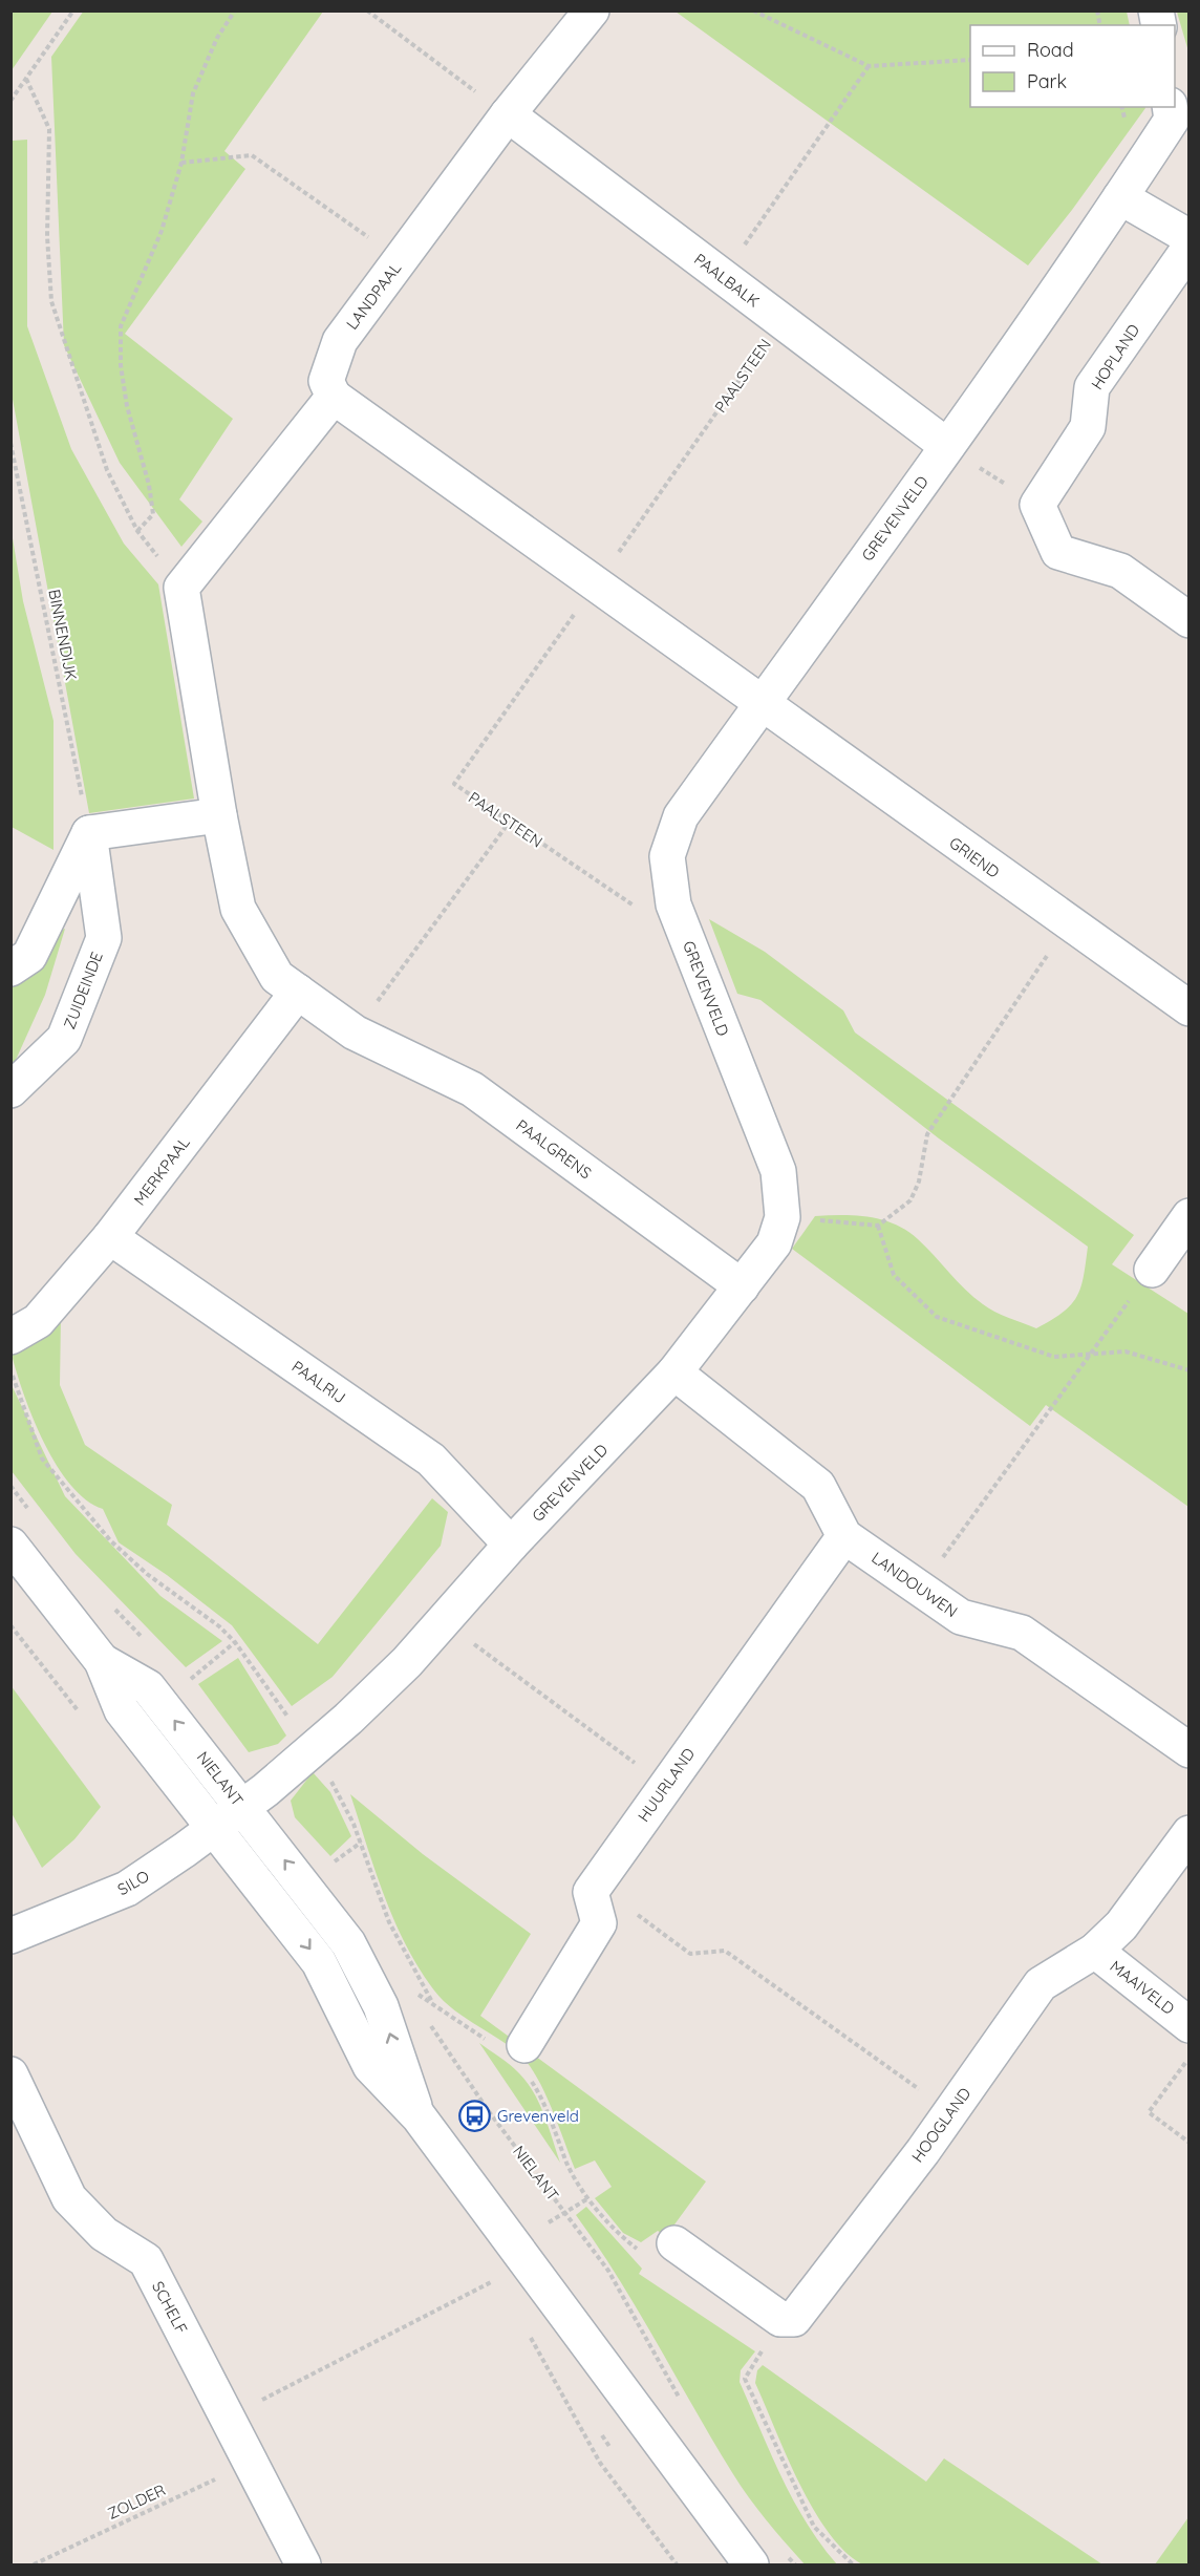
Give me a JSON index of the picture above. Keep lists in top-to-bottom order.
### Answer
{
  "streets": {
    "street": [
      "PAALBALK",
      "LANDPAAL",
      "HOPLAND",
      "GREVENVELD",
      "GRIEND",
      "ZUIDEINDE",
      "PAALGRENS",
      "MERKPAAL",
      "PAALRIJ",
      "LANDOUWEN",
      "NIELANT",
      "HUURLAND",
      "SILO",
      "MAAIVELD",
      "HOOGLAND",
      "SCHELF"
    ],
    "path": ["PAALSTEEN", "BINNENDIJK", "ZOLDER"]
  },
  "crossings": [
    ["PAALBALK", "LANDPAAL"],
    ["PAALBALK", "PAALSTEEN"],
    ["PAALBALK", "GREVENVELD"],
    ["PAALSTEEN", "GREVENVELD"],
    ["GREVENVELD", "GRIEND"],
    ["GREVENVELD", "PAALGRENS"],
    ["GREVENVELD", "PAALRIJ"],
    ["GREVENVELD", "LANDOUWEN"],
    ["GREVENVELD", "NIELANT"],
    ["GREVENVELD", "SILO"],
    ["BINNENDIJK", "ZUIDEINDE"],
    ["PAALGRENS", "MERKPAAL"],
    ["MERKPAAL", "PAALRIJ"],
    ["LANDOUWEN", "HUURLAND"],
    ["NIELANT", "SILO"],
    ["MAAIVELD", "HOOGLAND"],
    ["SCHELF", "ZOLDER"]
  ],
  "places": {
    "bus stop": ["Grevenveld"]
  },
  "legend": ["Road", "Park"]
}
